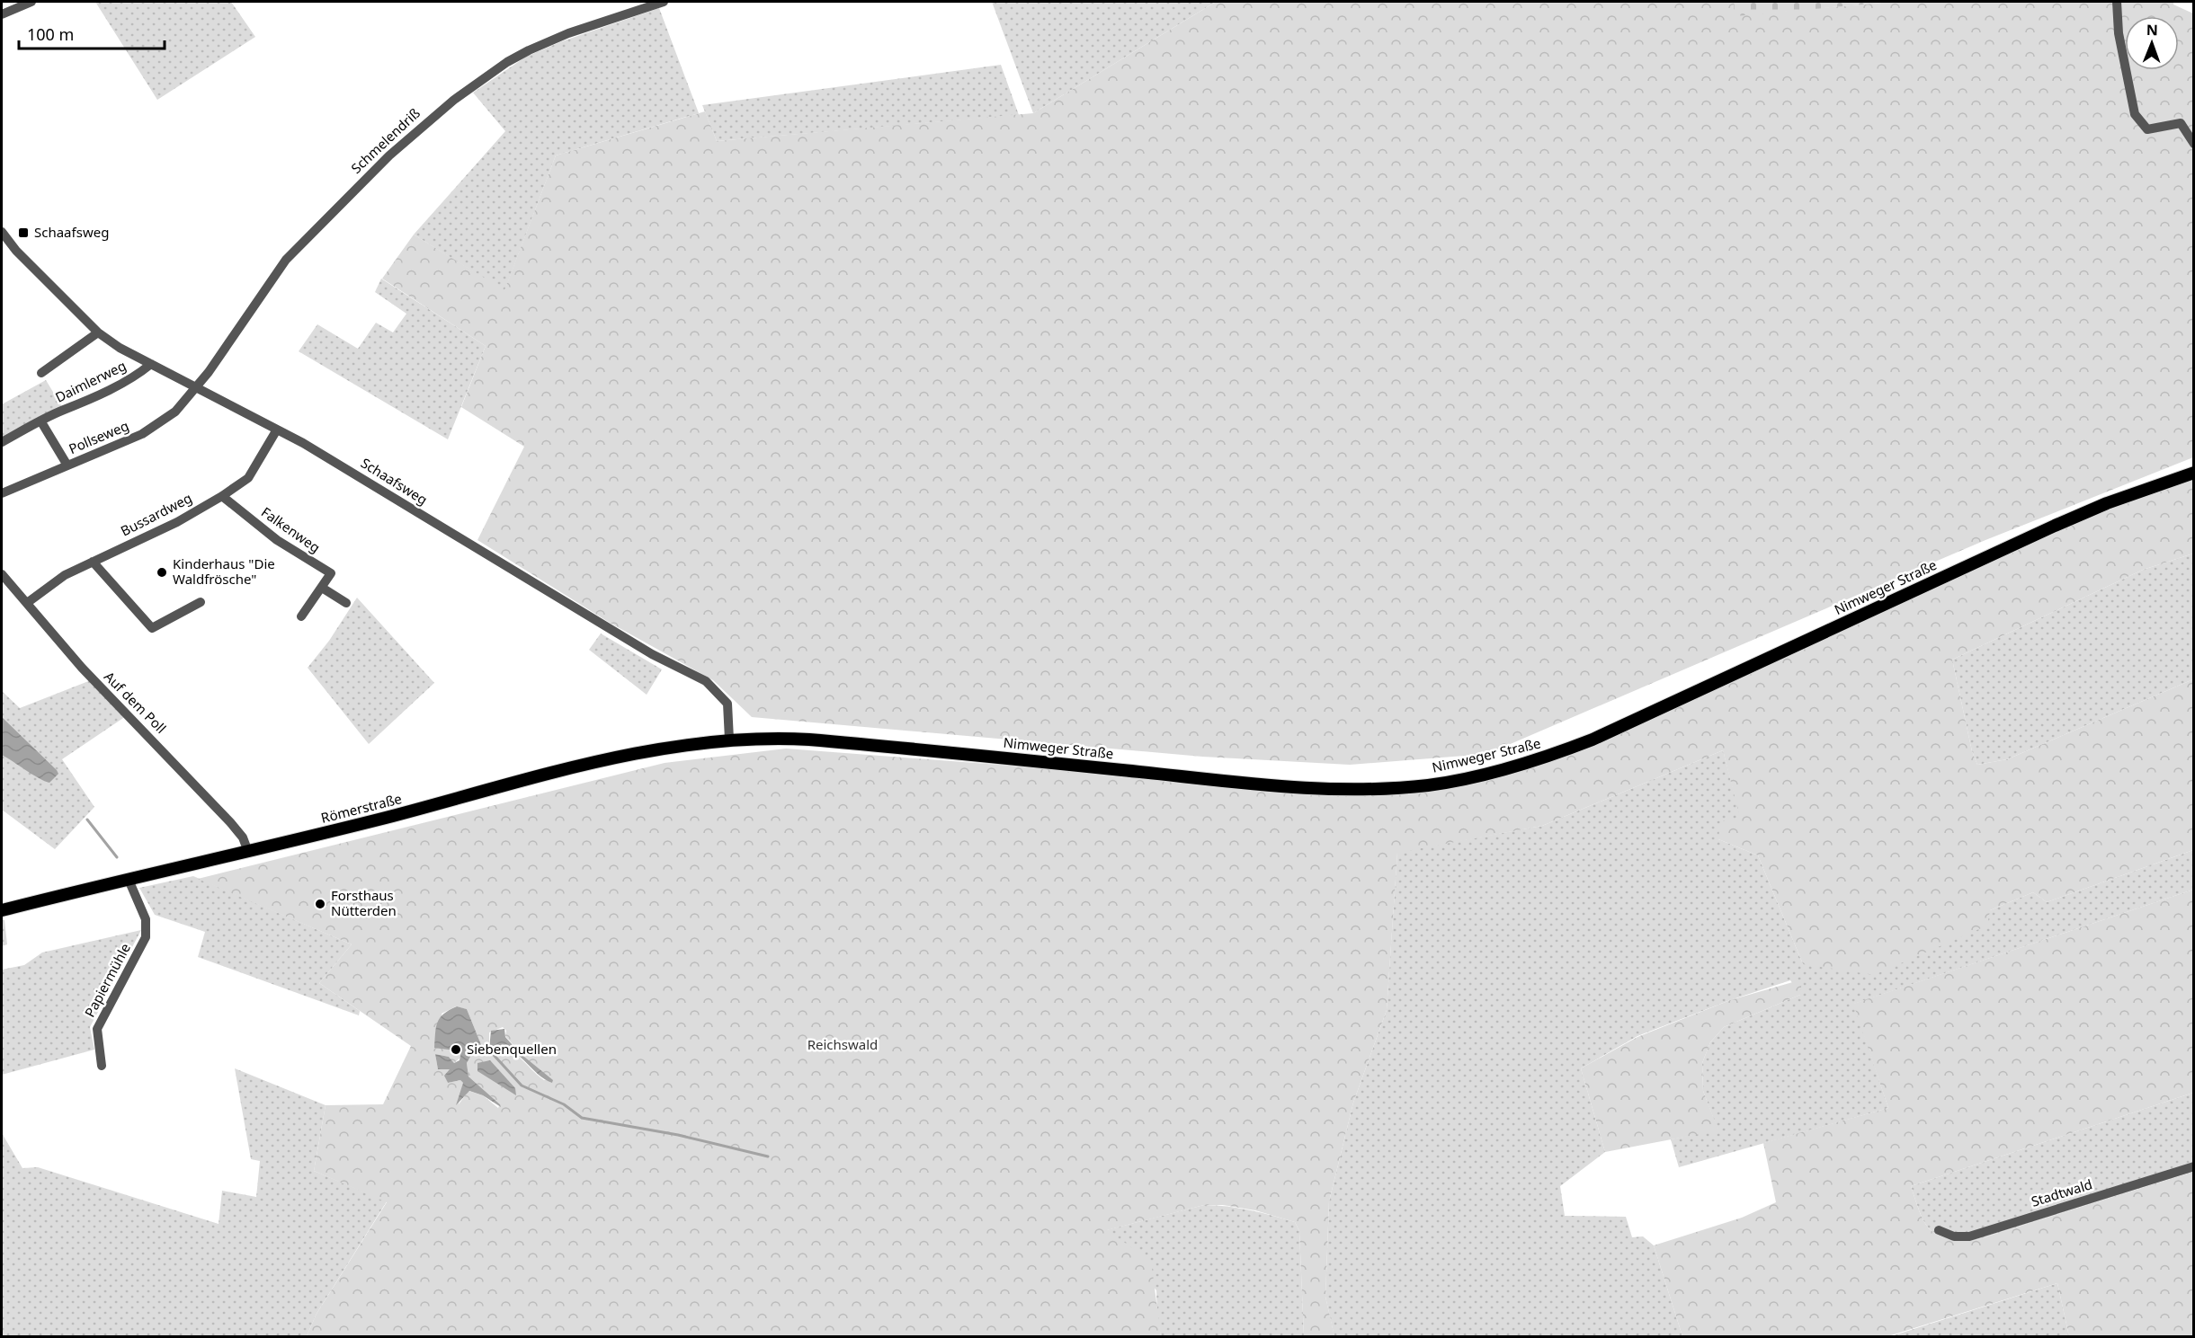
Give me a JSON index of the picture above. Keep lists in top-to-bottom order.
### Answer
{
  "streets": {
    "main road": ["Nimweger Straße", "Römerstraße"],
    "street": [
      "Schmelendriß",
      "Daimlerweg",
      "Pollseweg",
      "Schaafsweg",
      "Bussardweg",
      "Falkenweg",
      "Auf dem Poll",
      "Papiermühle",
      "Stadtwald"
    ]
  },
  "crossings": [
    ["Schmelendriß", "Pollseweg"],
    ["Schmelendriß", "Schaafsweg"],
    ["Daimlerweg", "Schaafsweg"],
    ["Pollseweg", "Schaafsweg"],
    ["Schaafsweg", "Bussardweg"],
    ["Schaafsweg", "Nimweger Straße"],
    ["Schaafsweg", "Römerstraße"],
    ["Bussardweg", "Falkenweg"],
    ["Bussardweg", "Auf dem Poll"],
    ["Nimweger Straße", "Römerstraße"],
    ["Auf dem Poll", "Römerstraße"],
    ["Römerstraße", "Papiermühle"]
  ],
  "parks": ["Reichswald"],
  "places": {
    "transit": ["Schaafsweg"],
    "other": ["Kinderhaus \"Die Waldfrösche\"", "Forsthaus Nütterden", "Siebenquellen"]
  },
  "scale_bar": "100 m",
  "north": "top"
}
